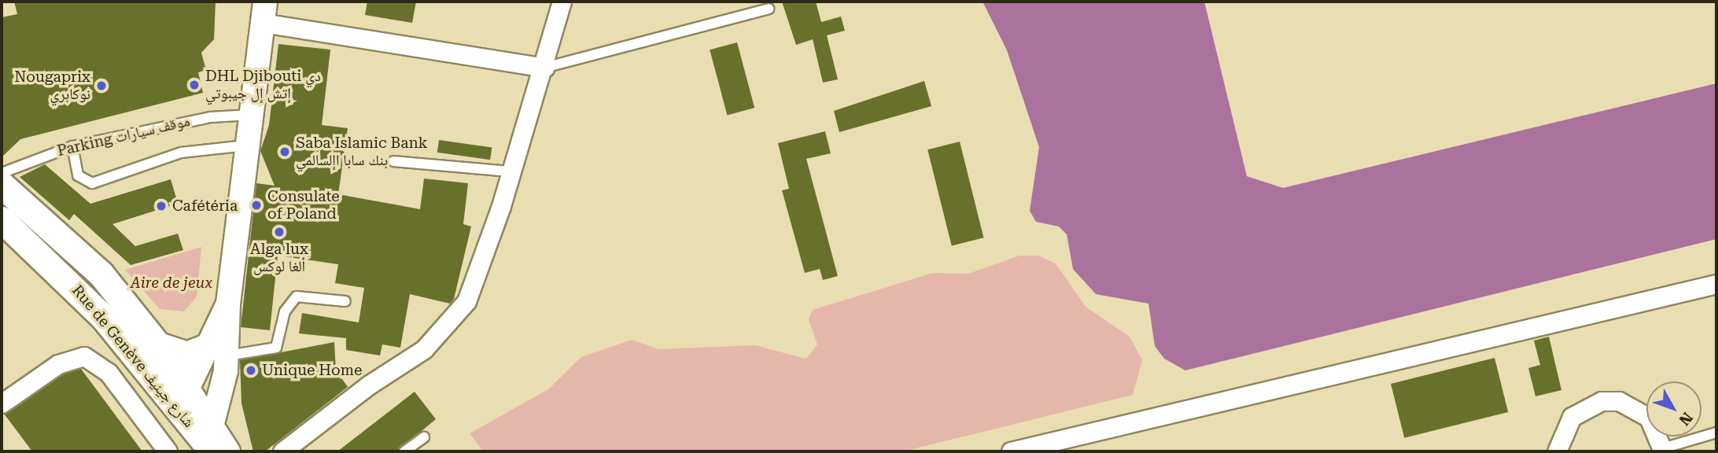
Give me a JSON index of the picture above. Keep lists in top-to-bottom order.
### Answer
{
  "streets": {
    "main road": ["Rue de Genève شارع جينيف"],
    "lane": ["Parking موقف سيارات"]
  },
  "parks": ["Aire de jeux"],
  "places": [
    "DHL Djibouti دي إتش إل جيبوتي",
    "Nougaprix نوكابري",
    "Saba Islamic Bank بنك سابا اإلسالمي",
    "Consulate of Poland",
    "Cafétéria",
    "Alga lux ألغا لوكس",
    "Unique Home"
  ],
  "north": "bottom right"
}
